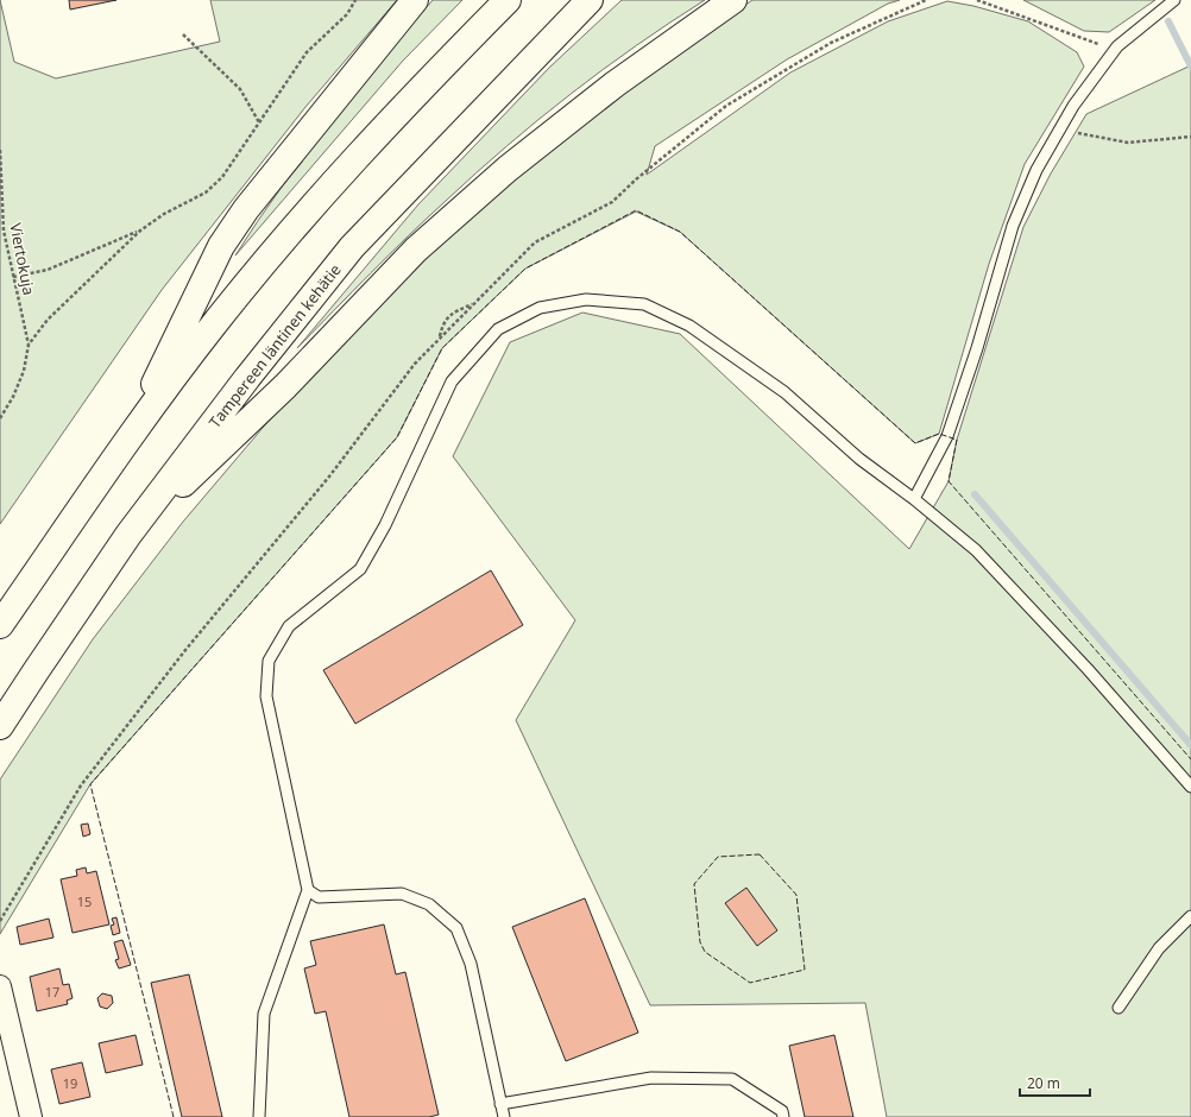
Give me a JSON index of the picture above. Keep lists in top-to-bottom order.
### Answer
{
  "streets": {
    "highway": ["Tampereen läntinen kehätie"],
    "path": ["Viertokuja"]
  },
  "house_numbers": ["15", "17", "19"],
  "scale_bar": "20 m"
}
